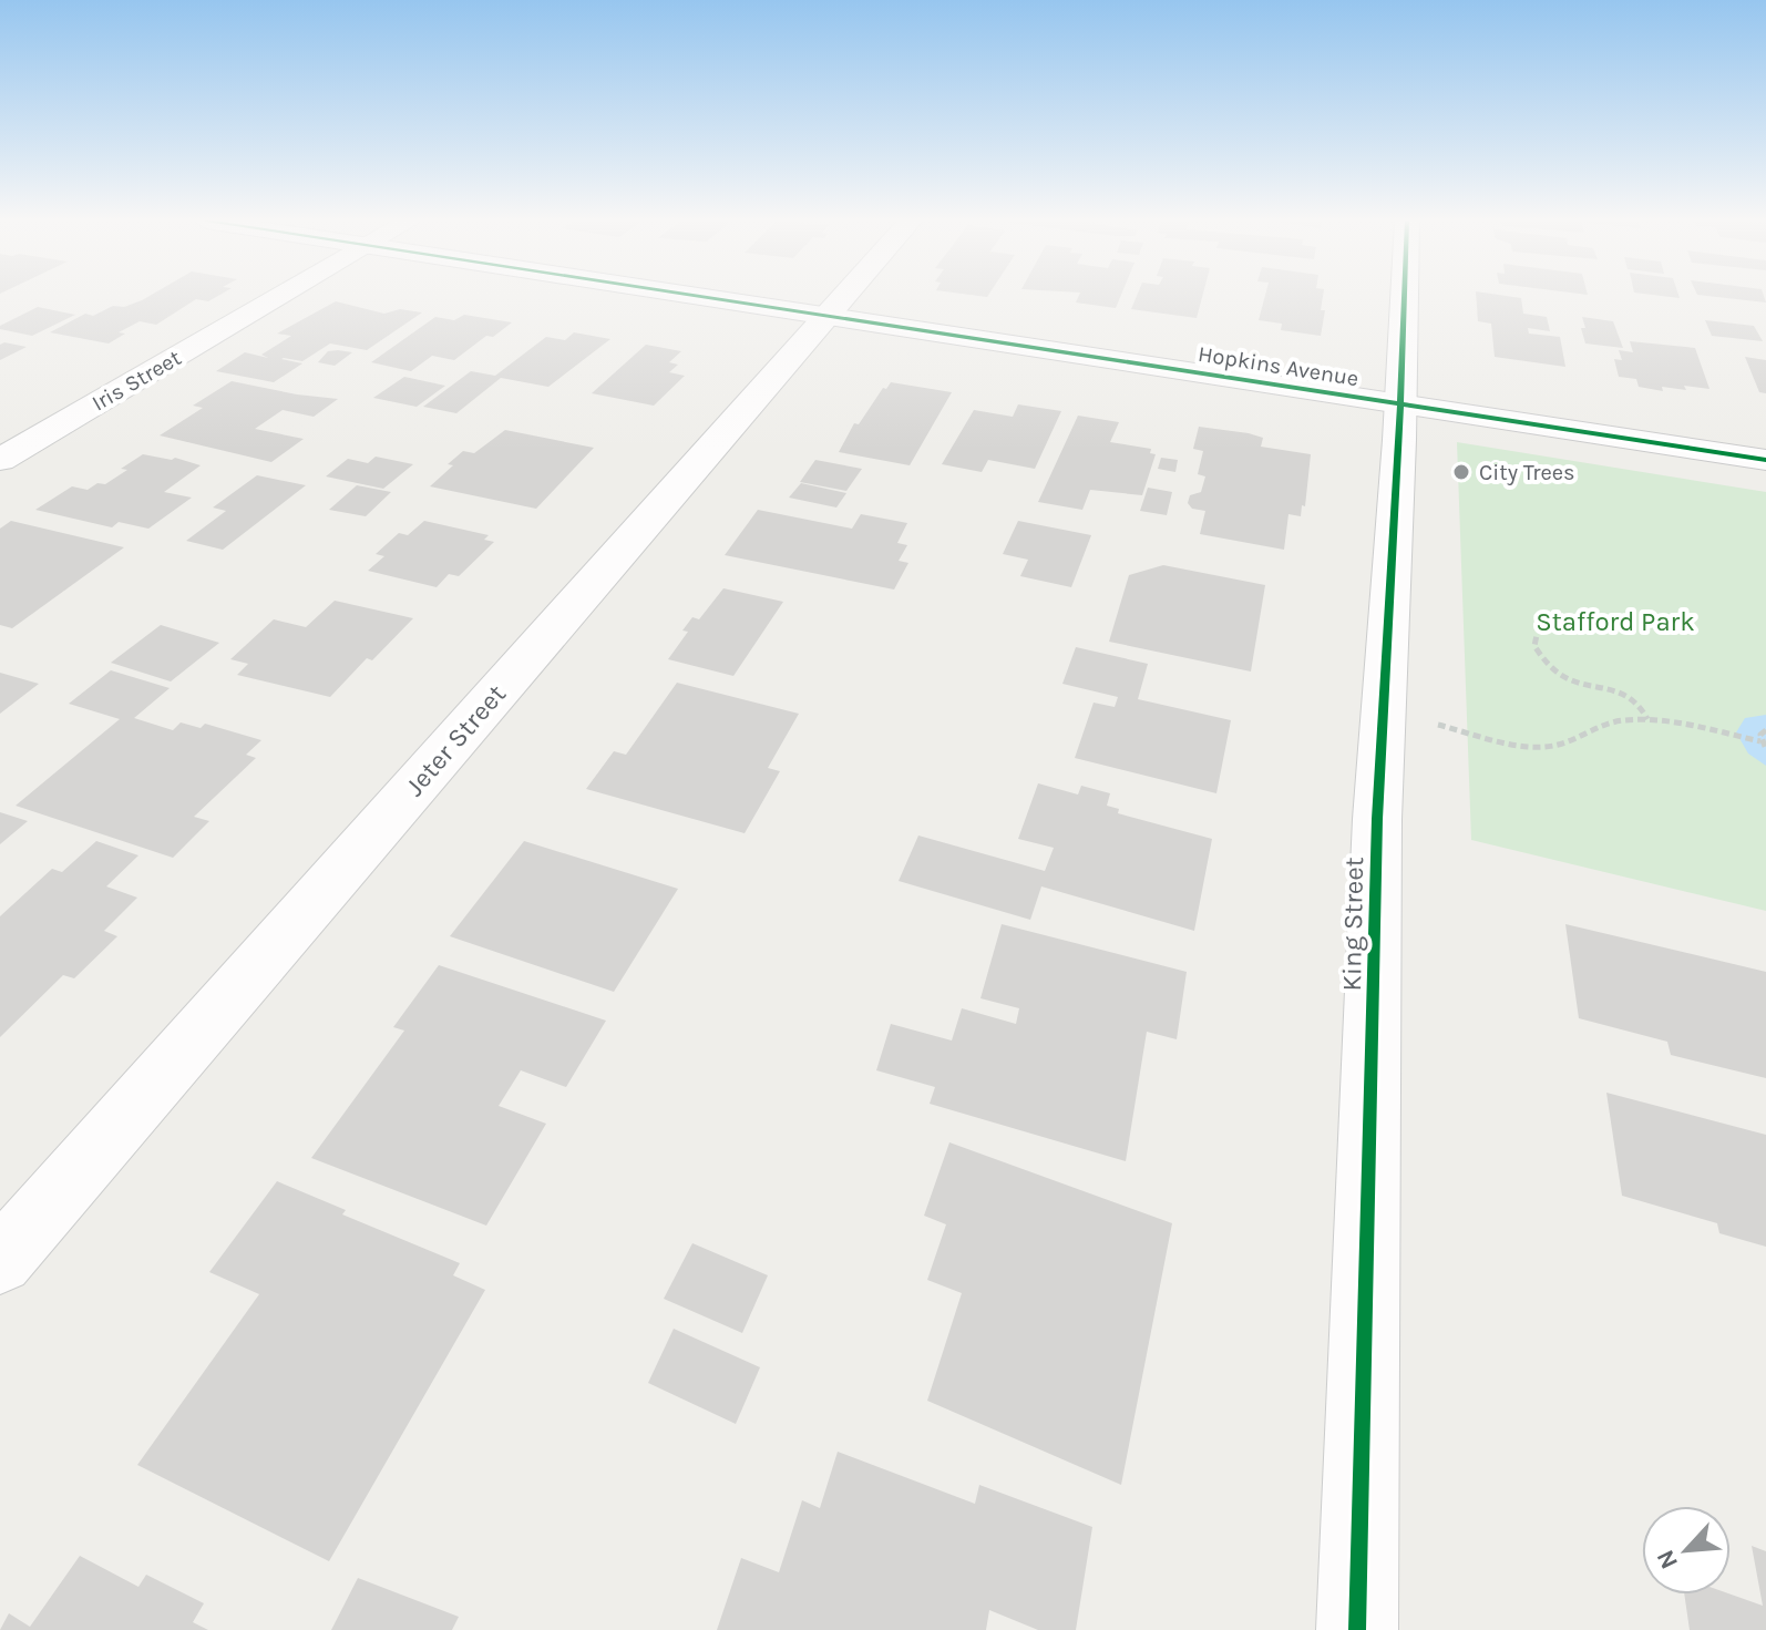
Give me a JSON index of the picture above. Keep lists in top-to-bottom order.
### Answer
{
  "streets": {
    "street": [
      "Hopkins Avenue",
      "Iris Street",
      "Jeter Street",
      "King Street"
    ]
  },
  "crossings": [
    ["Hopkins Avenue", "Jeter Street"],
    ["Hopkins Avenue", "King Street"]
  ],
  "parks": ["Stafford Park"],
  "places": ["City Trees"],
  "north": "bottom left"
}
